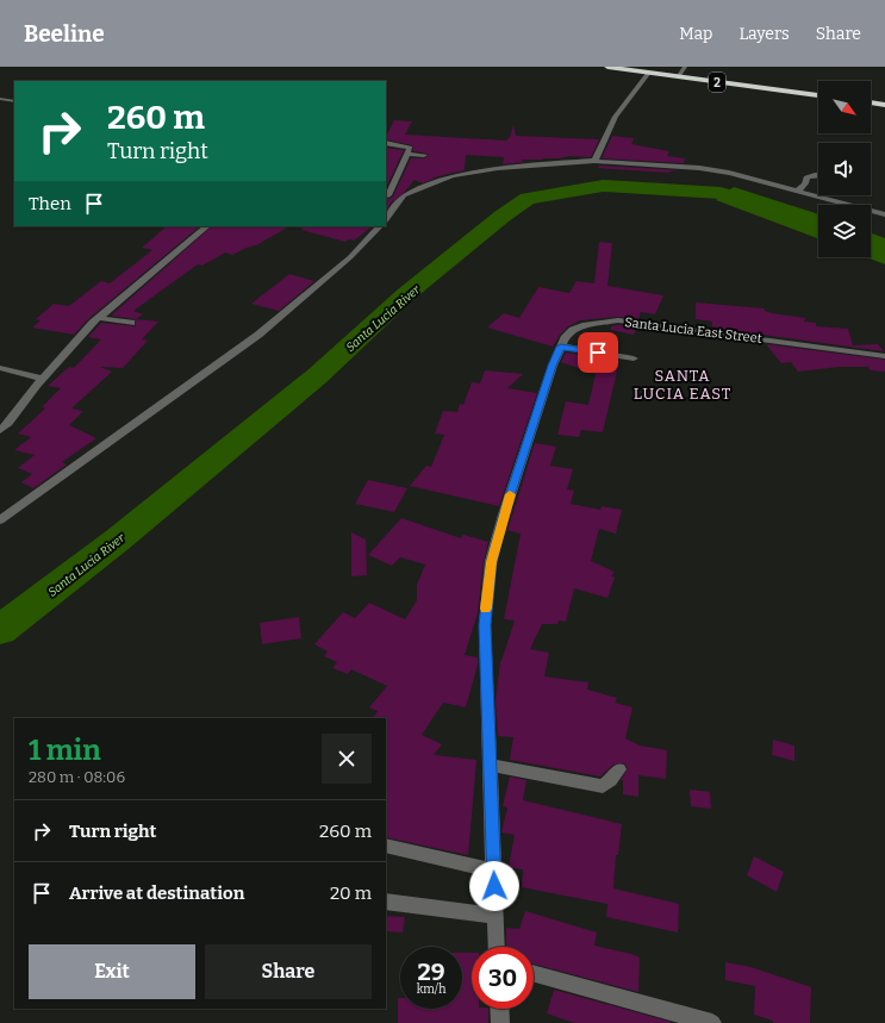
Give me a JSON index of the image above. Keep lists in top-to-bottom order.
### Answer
{
  "streets": {
    "highway": ["2"],
    "street": ["Santa Lucia East Street"]
  },
  "districts": ["SANTA LUCIA EAST"],
  "water": ["Santa Lucia River"],
  "north": "bottom right",
  "page": {
    "header": "Beeline",
    "nav": ["Map", "Layers", "Share"],
    "turn": ["260 m", "Turn right"],
    "then": "Then",
    "heading": ["1 min", "280 m · 08:06"],
    "list": [
      {
        "name": "Turn right",
        "value": "260 m"
      },
      {
        "name": "Arrive at destination",
        "value": "20 m"
      }
    ],
    "buttons": ["Exit", "Share"],
    "speed": "29 km/h",
    "limit": "30"
  }
}
